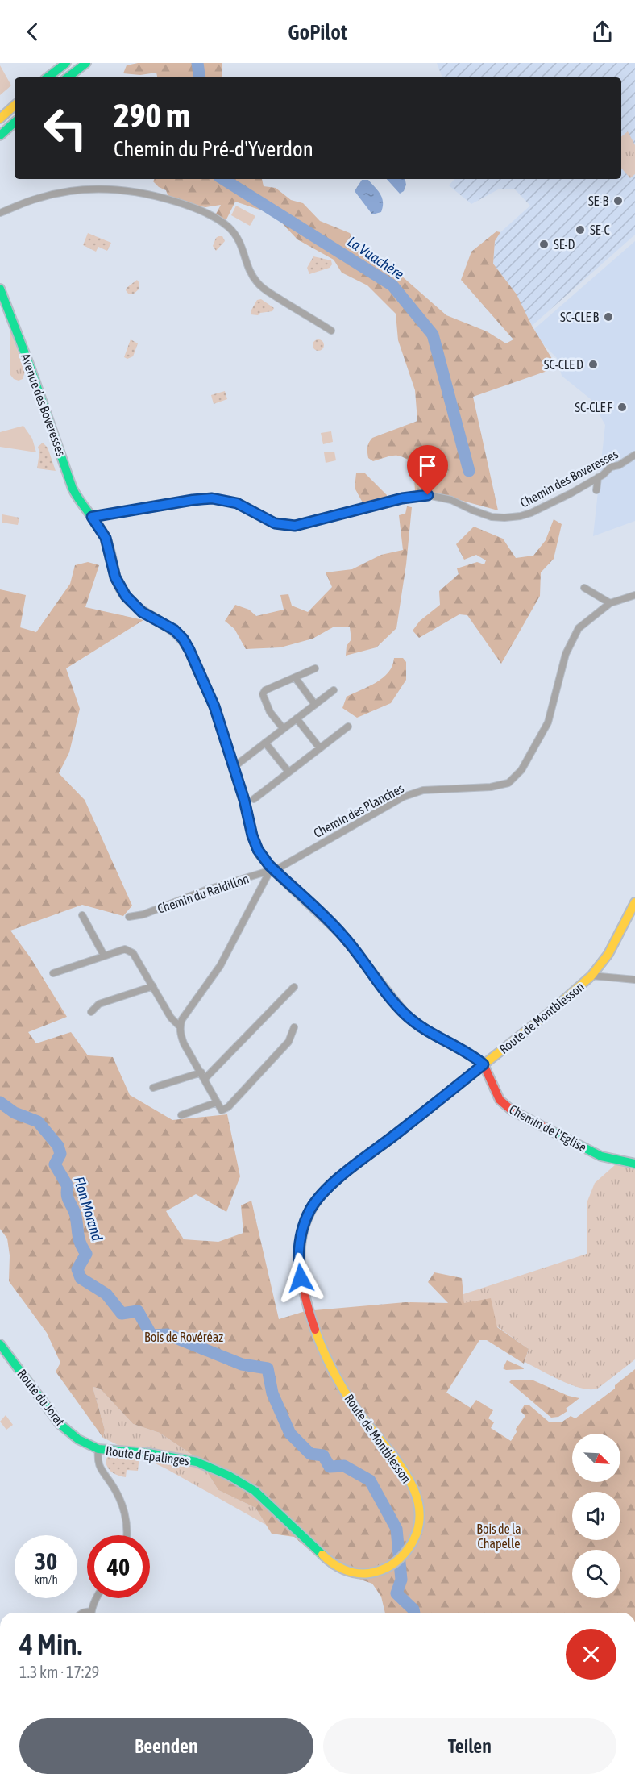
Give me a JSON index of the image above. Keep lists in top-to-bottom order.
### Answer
{
  "streets": {
    "main road": [
      "Avenue des Boveresses",
      "Route de Montblesson",
      "Chemin de l'Eglise",
      "Route du Jorat",
      "Route d'Epalinges"
    ],
    "street": ["Chemin des Boveresses", "Chemin des Planches", "Chemin du Raidillon"]
  },
  "crossings": [
    ["Avenue des Boveresses", "Chemin des Boveresses"],
    ["Chemin des Planches", "Chemin du Raidillon"],
    ["Route de Montblesson", "Chemin de l'Eglise"],
    ["Route de Montblesson", "Route d'Epalinges"],
    ["Route du Jorat", "Route d'Epalinges"]
  ],
  "water": ["La Vuachère", "Flon Morand"],
  "parks": ["Bois de Rovéréaz", "Bois de la Chapelle"],
  "places": [
    "SE-B",
    "SE-C",
    "SE-D",
    "SC-CLE B",
    "SC-CLE D",
    "SC-CLE F"
  ],
  "north": "bottom right",
  "page": {
    "header": "GoPilot",
    "turn": ["290 m", "Chemin du Pré-d'Yverdon"],
    "speed": "30 km/h",
    "limit": "40",
    "heading": ["4 Min.", "1.3 km · 17:29"],
    "buttons": ["Beenden", "Teilen"]
  }
}
